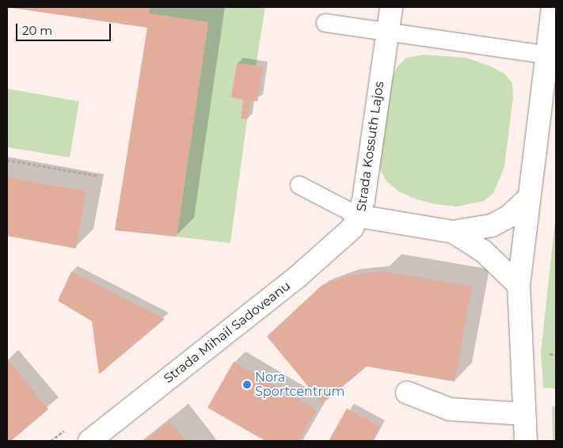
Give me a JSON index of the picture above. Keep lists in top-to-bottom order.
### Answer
{
  "streets": {
    "street": ["Strada Kossuth Lajos", "Strada Mihail Sadoveanu"]
  },
  "crossings": [
    ["Strada Kossuth Lajos", "Strada Mihail Sadoveanu"]
  ],
  "places": ["Nora Sportcentrum"],
  "scale_bar": "20 m"
}
